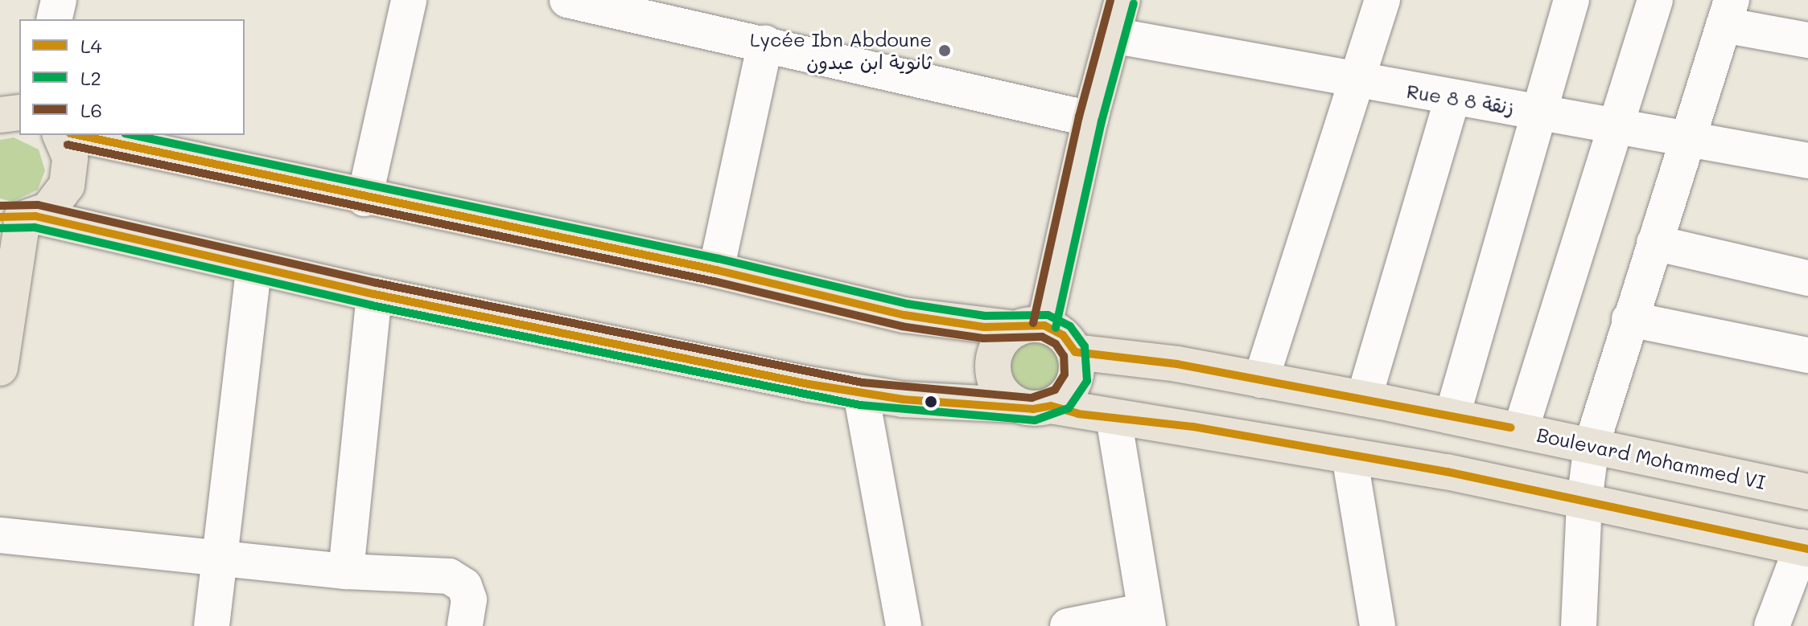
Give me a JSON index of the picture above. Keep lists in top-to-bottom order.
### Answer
{
  "streets": {
    "main road": ["Boulevard Mohammed VI"],
    "street": ["Rue 8 8 زنقة"]
  },
  "places": ["Lycée Ibn Abdoune ثانوية ابن عبدون"],
  "lines": ["transit line L6", "transit line L2", "transit line L4"],
  "legend": ["L4", "L2", "L6"]
}
